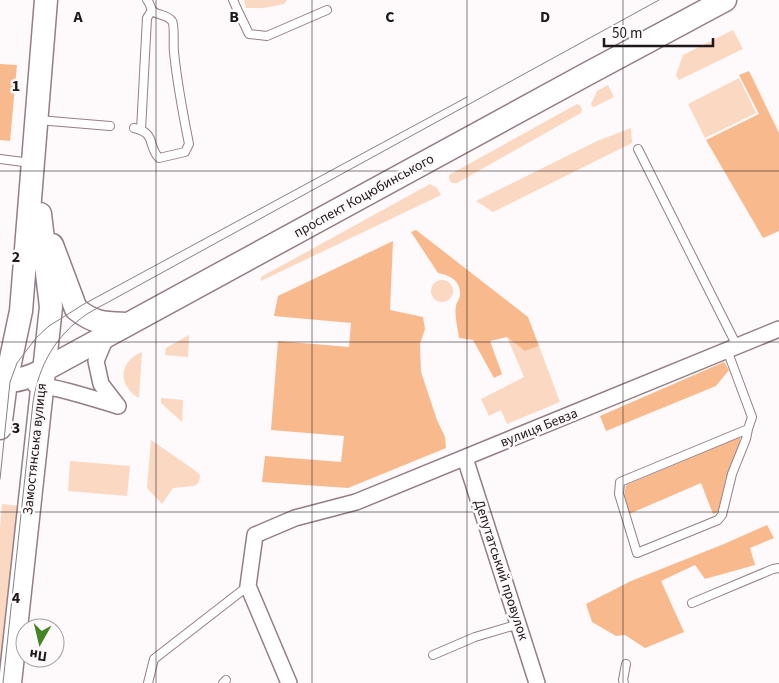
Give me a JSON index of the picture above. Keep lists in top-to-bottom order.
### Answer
{
  "streets": {
    "main road": ["проспект Коцюбинського", "Замостянська вулиця"],
    "street": ["вулиця Бевза", "Депутатський провулок"]
  },
  "crossings": [
    ["проспект Коцюбинського", "Замостянська вулиця"],
    ["вулиця Бевза", "Депутатський провулок"]
  ],
  "scale_bar": "50 m",
  "north": "bottom",
  "grid": {
    "columns": [
      "A",
      "B",
      "C",
      "D"
    ],
    "rows": [
      "1",
      "2",
      "3",
      "4"
    ]
  }
}
